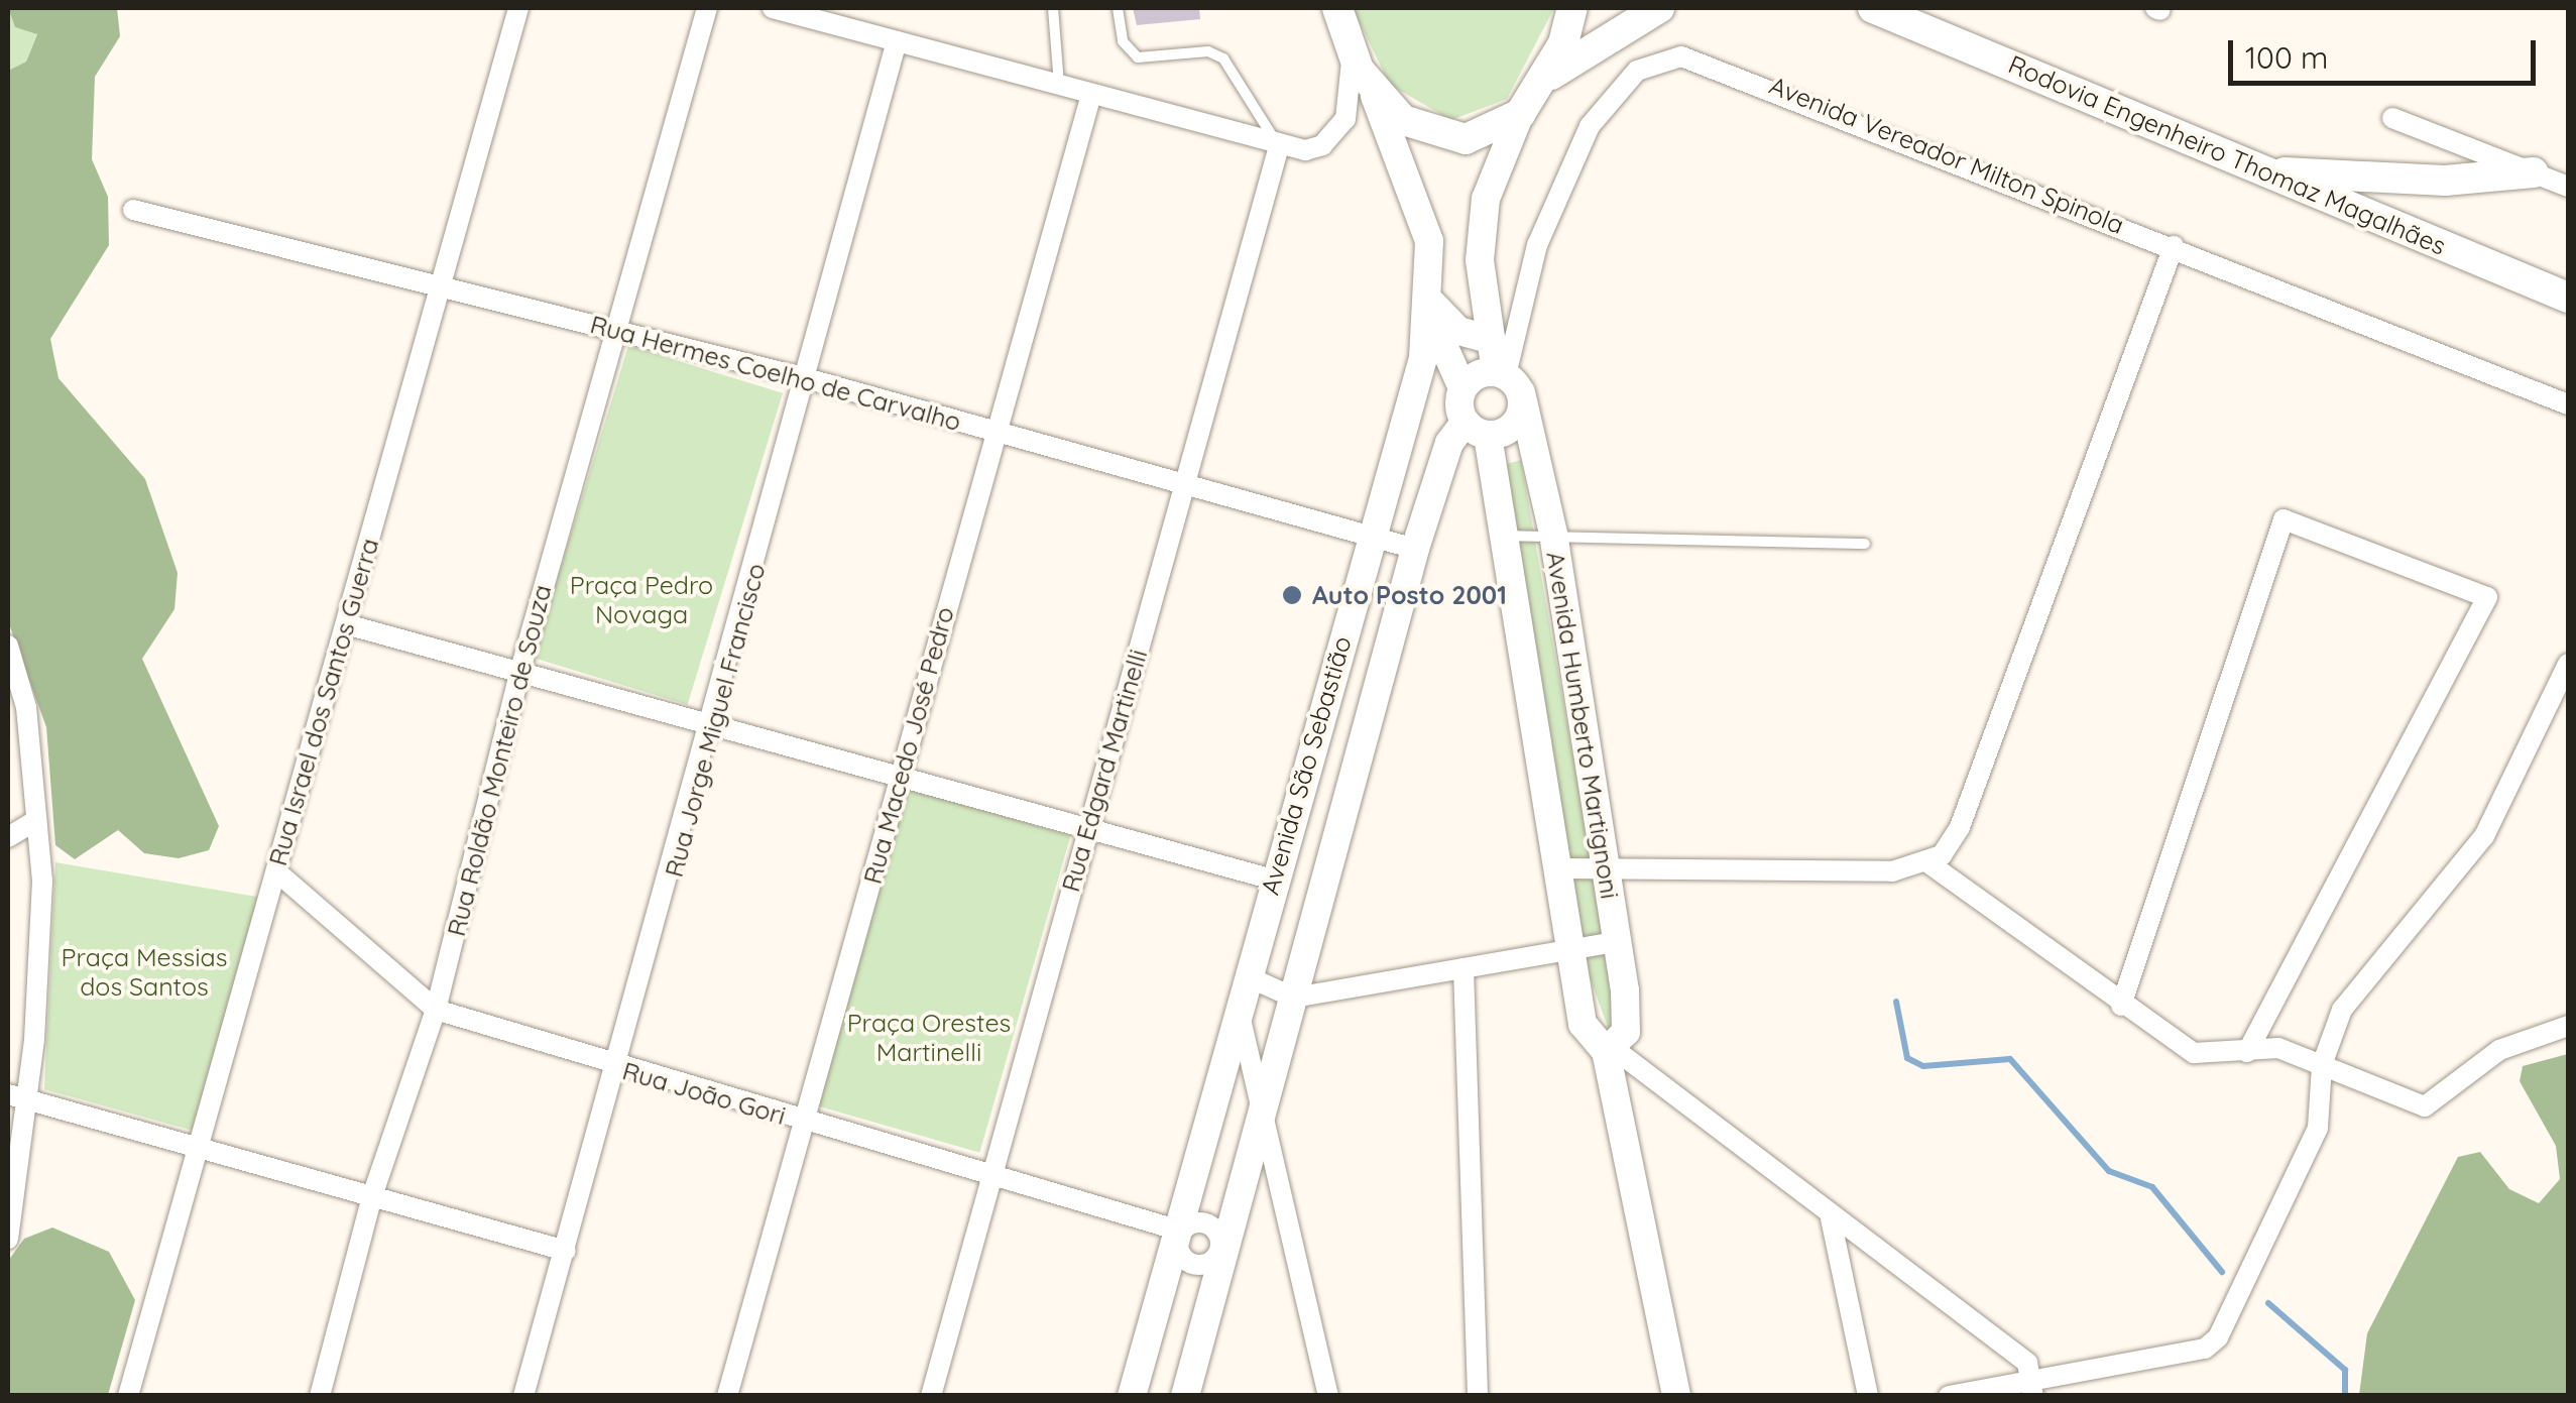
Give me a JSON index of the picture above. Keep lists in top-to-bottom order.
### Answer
{
  "streets": {
    "main road": ["Rodovia Engenheiro Thomaz Magalhães", "Avenida Humberto Martignoni", "Avenida São Sebastião"],
    "street": [
      "Avenida Vereador Milton Spinola",
      "Rua Hermes Coelho de Carvalho",
      "Rua Israel dos Santos Guerra",
      "Rua Jorge Miguel Francisco",
      "Rua Macedo José Pedro",
      "Rua Roldão Monteiro de Souza",
      "Rua Edgard Martinelli",
      "Rua João Gori"
    ]
  },
  "crossings": [
    ["Avenida Vereador Milton Spinola", "Avenida Humberto Martignoni"],
    ["Rua Hermes Coelho de Carvalho", "Rua Israel dos Santos Guerra"],
    ["Rua Hermes Coelho de Carvalho", "Rua Jorge Miguel Francisco"],
    ["Rua Hermes Coelho de Carvalho", "Rua Macedo José Pedro"],
    ["Rua Hermes Coelho de Carvalho", "Rua Roldão Monteiro de Souza"],
    ["Rua Hermes Coelho de Carvalho", "Avenida São Sebastião"],
    ["Rua Hermes Coelho de Carvalho", "Rua Edgard Martinelli"],
    ["Rua Israel dos Santos Guerra", "Rua João Gori"],
    ["Rua Jorge Miguel Francisco", "Rua João Gori"],
    ["Avenida Humberto Martignoni", "Avenida São Sebastião"],
    ["Rua Macedo José Pedro", "Rua João Gori"],
    ["Rua Roldão Monteiro de Souza", "Rua João Gori"],
    ["Avenida São Sebastião", "Rua João Gori"],
    ["Rua Edgard Martinelli", "Rua João Gori"]
  ],
  "parks": ["Praça Pedro Novaga", "Praça Messias dos Santos", "Praça Orestes Martinelli"],
  "places": ["Auto Posto 2001"],
  "scale_bar": "100 m"
}
